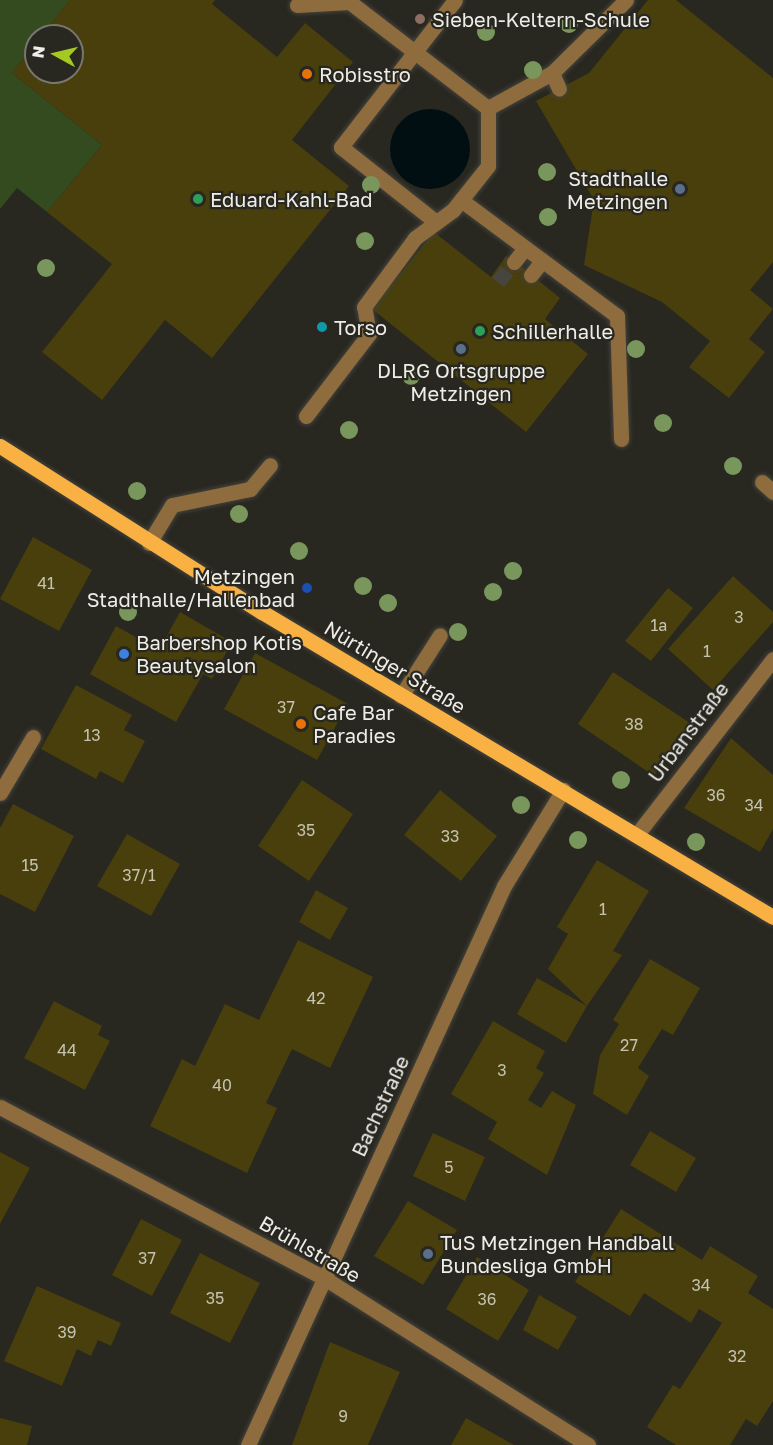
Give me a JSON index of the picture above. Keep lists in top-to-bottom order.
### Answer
{
  "streets": {
    "main road": ["Nürtinger Straße"],
    "street": ["Urbanstraße", "Bachstraße", "Brühlstraße"]
  },
  "crossings": [
    ["Nürtinger Straße", "Urbanstraße"],
    ["Nürtinger Straße", "Bachstraße"],
    ["Bachstraße", "Brühlstraße"]
  ],
  "places": [
    "Sieben-Keltern-Schule",
    "Robisstro",
    "Stadthalle Metzingen",
    "Eduard-Kahl-Bad",
    "Torso",
    "Schillerhalle",
    "DLRG Ortsgruppe Metzingen",
    "Metzingen Stadthalle/Hallenbad",
    "Barbershop Kotis Beautysalon",
    "Cafe Bar Paradies",
    "TuS Metzingen Handball Bundesliga GmbH"
  ],
  "house_numbers": [
    "41",
    "3",
    "1a",
    "1",
    "37",
    "38",
    "13",
    "36",
    "34",
    "35",
    "33",
    "15",
    "37/1",
    "1",
    "42",
    "27",
    "44",
    "3",
    "40",
    "5",
    "37",
    "34",
    "35",
    "36",
    "39",
    "32",
    "9"
  ],
  "north": "left"
}
